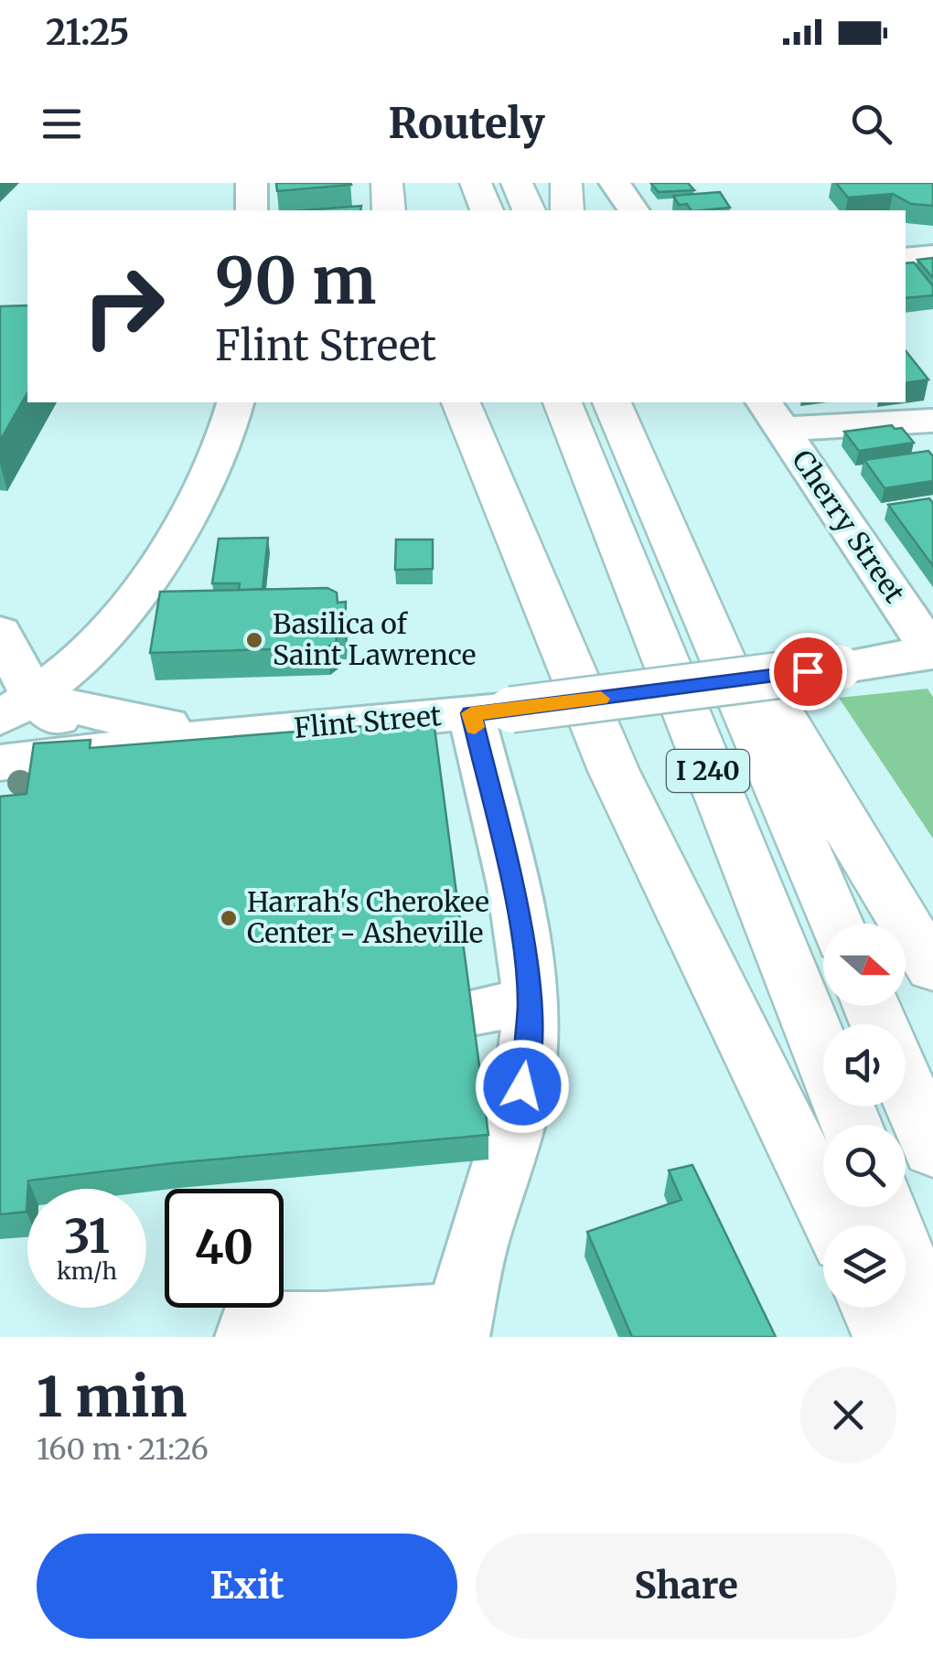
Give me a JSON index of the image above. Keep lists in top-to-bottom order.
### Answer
{
  "streets": {
    "highway": ["I 240"],
    "street": ["Cherry Street", "Flint Street"]
  },
  "crossings": [
    ["Cherry Street", "Flint Street"]
  ],
  "places": ["Basilica of Saint Lawrence", "Harrah's Cherokee Center - Asheville"],
  "north": "right",
  "page": {
    "status": "21:25",
    "header": "Routely",
    "turn": ["90 m", "Flint Street"],
    "speed": "31 km/h",
    "limit": "40",
    "heading": ["1 min", "160 m · 21:26"],
    "buttons": ["Exit", "Share"]
  }
}
